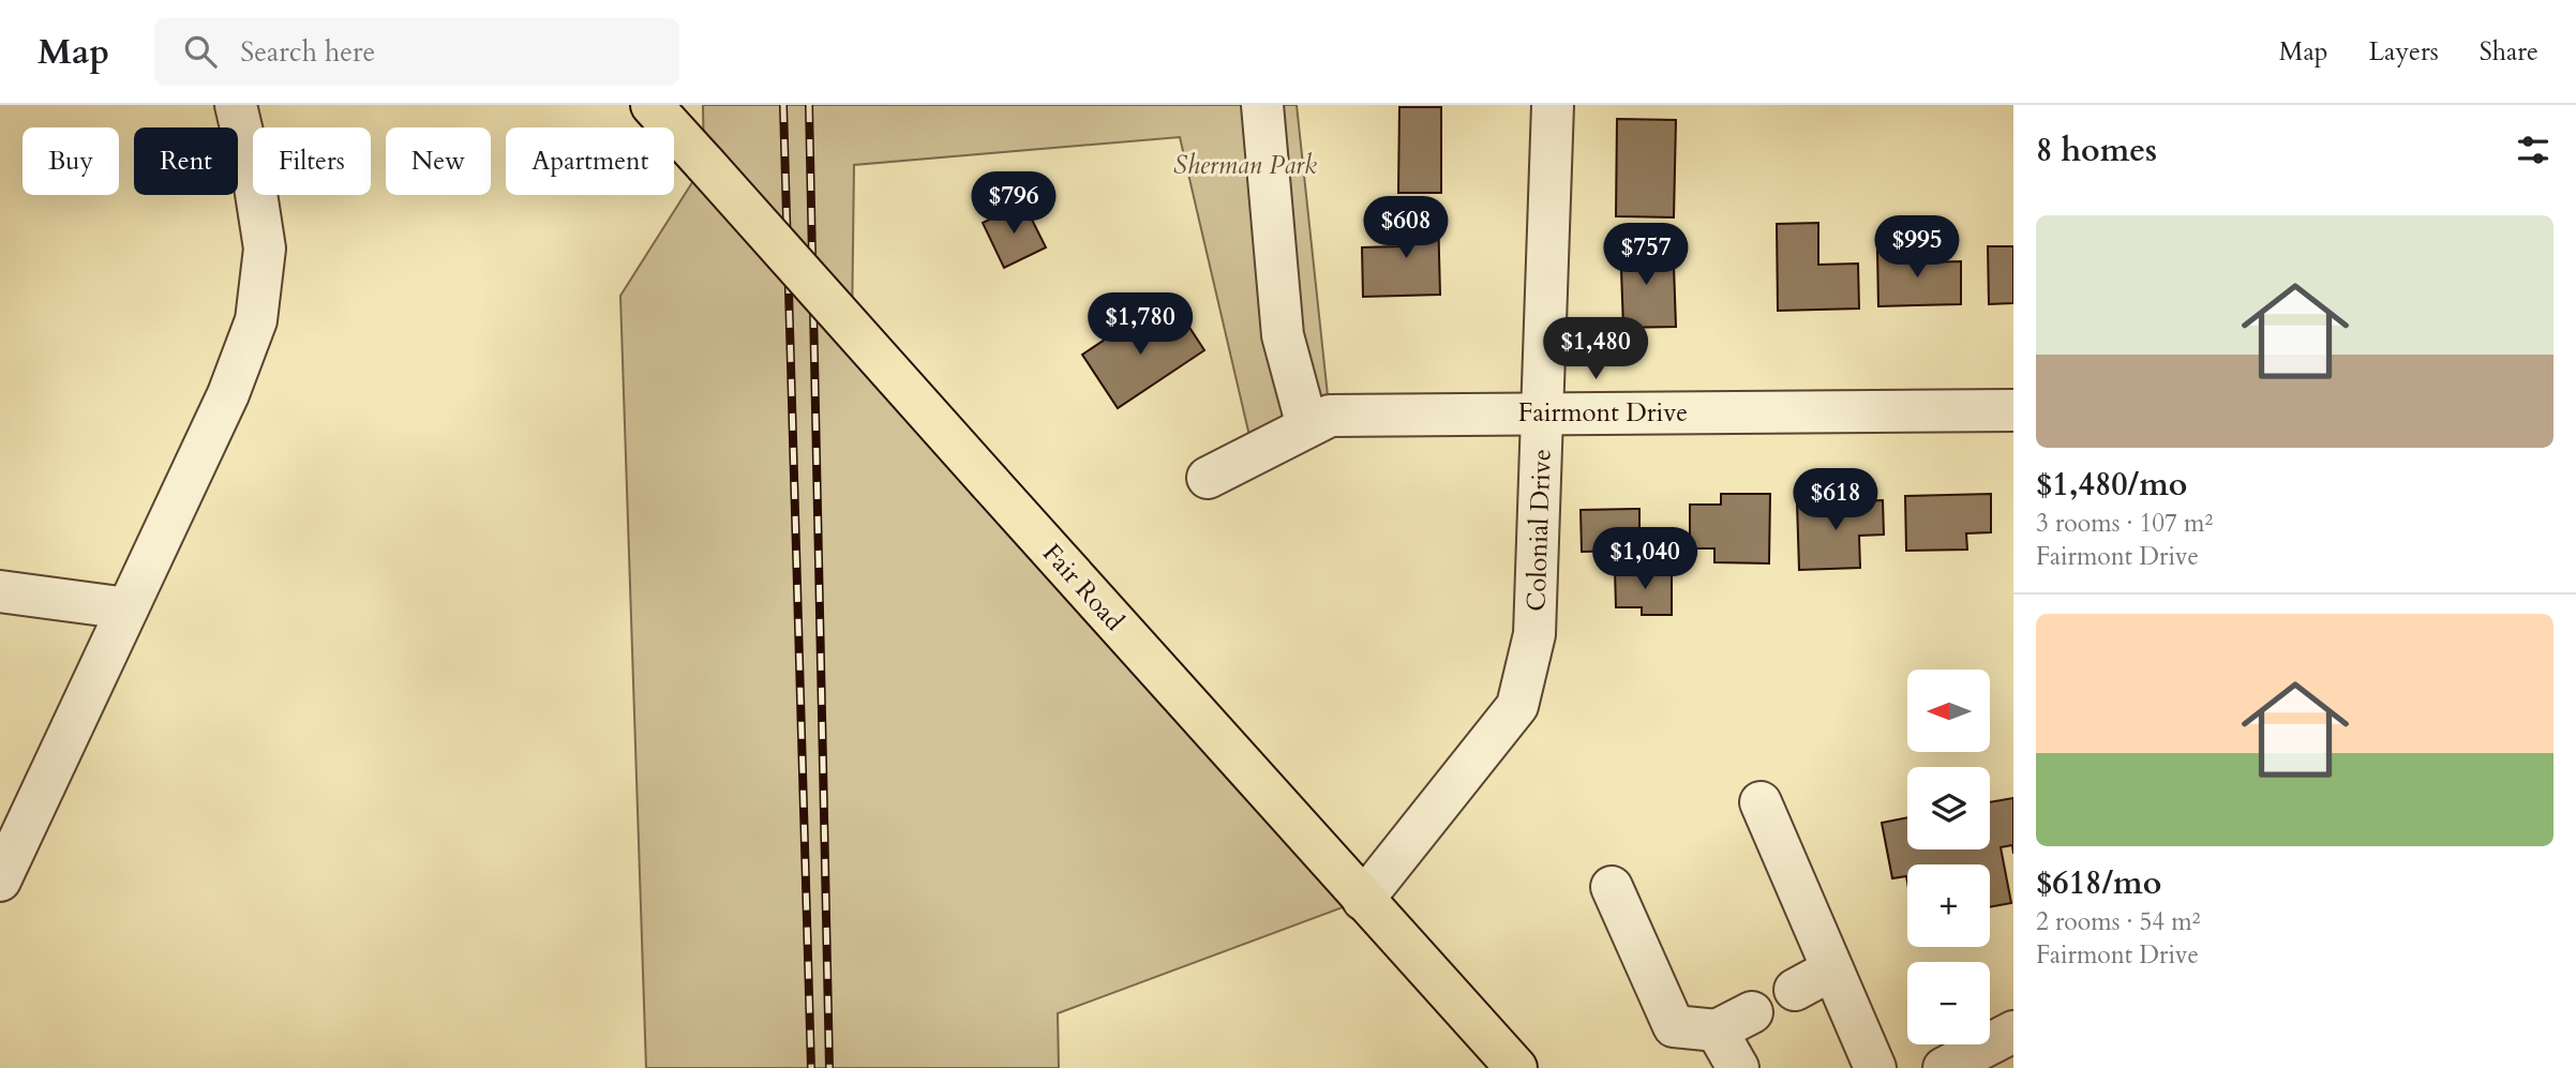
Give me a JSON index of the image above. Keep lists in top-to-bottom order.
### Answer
{
  "streets": {
    "main road": ["Fair Road"],
    "street": ["Fairmont Drive", "Colonial Drive"]
  },
  "crossings": [
    ["Fairmont Drive", "Colonial Drive"],
    ["Colonial Drive", "Fair Road"]
  ],
  "parks": ["Sherman Park"],
  "north": "left",
  "page": {
    "header": "Map",
    "search": "Search here",
    "nav": ["Map", "Layers", "Share"],
    "heading": "8 homes",
    "chip": [
      "Buy",
      "Rent",
      "Filters",
      "New",
      "Apartment"
    ],
    "price": [
      "$796",
      "$608",
      "$995",
      "$757",
      "$1,780",
      "$1,480",
      "$618",
      "$1,040"
    ],
    "list": [
      {
        "name": "$1,480/mo",
        "note": "3 rooms · 107 m² · Fairmont Drive"
      },
      {
        "name": "$618/mo",
        "note": "2 rooms · 54 m² · Fairmont Drive"
      }
    ],
    "map_buttons": ["+", "−"]
  }
}
